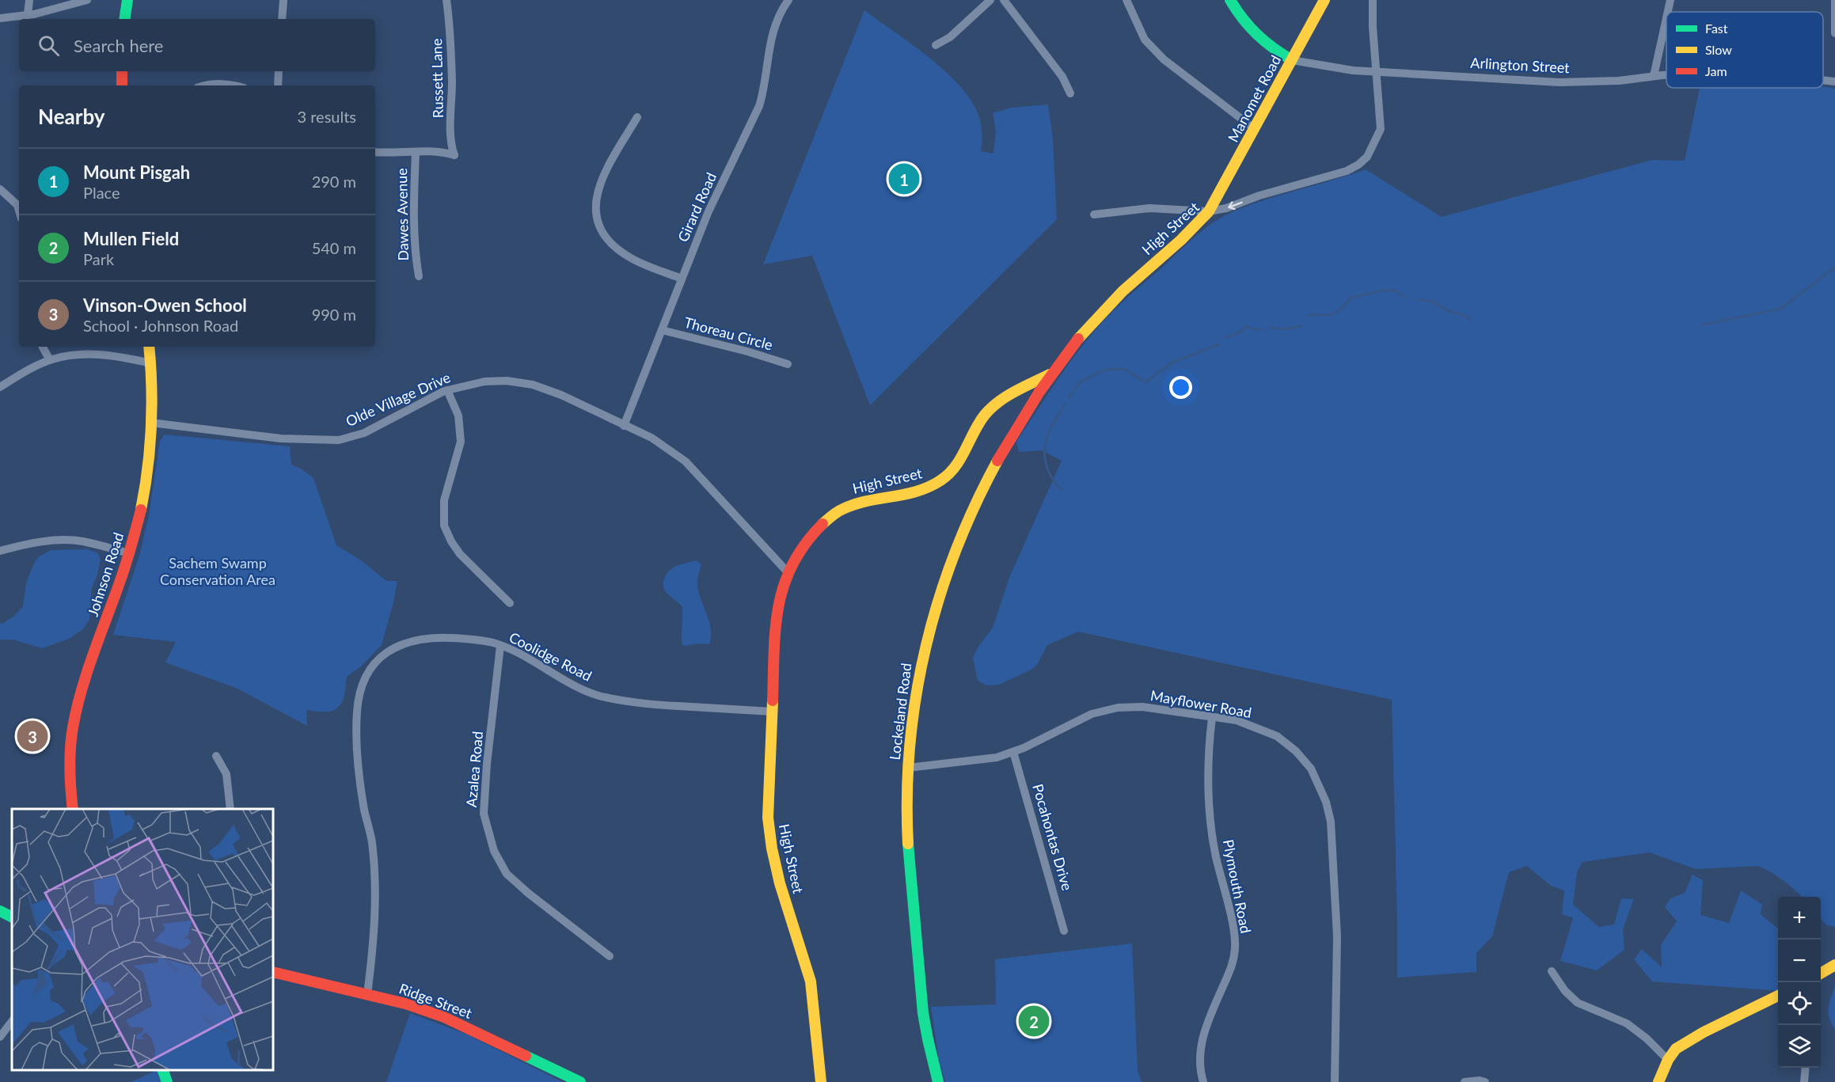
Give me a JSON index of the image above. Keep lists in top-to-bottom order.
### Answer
{
  "streets": {
    "street": [
      "Arlington Street",
      "Russett Lane",
      "Manomet Road",
      "Girard Road",
      "Dawes Avenue",
      "High Street",
      "Thoreau Circle",
      "Olde Village Drive",
      "Johnson Road",
      "Coolidge Road",
      "Mayflower Road",
      "Lockeland Road",
      "Azalea Road",
      "Pocahontas Drive",
      "Plymouth Road",
      "Ridge Street"
    ]
  },
  "crossings": [
    ["Arlington Street", "Manomet Road"],
    ["Arlington Street", "High Street"],
    ["Russett Lane", "Dawes Avenue"],
    ["Manomet Road", "High Street"],
    ["Girard Road", "Thoreau Circle"],
    ["Girard Road", "Olde Village Drive"],
    ["High Street", "Olde Village Drive"],
    ["High Street", "Coolidge Road"],
    ["High Street", "Lockeland Road"],
    ["Olde Village Drive", "Johnson Road"],
    ["Coolidge Road", "Azalea Road"],
    ["Coolidge Road", "Ridge Street"],
    ["Mayflower Road", "Lockeland Road"],
    ["Mayflower Road", "Pocahontas Drive"],
    ["Mayflower Road", "Plymouth Road"]
  ],
  "parks": ["Sachem Swamp Conservation Area"],
  "legend": ["Fast", "Slow", "Jam"],
  "page": {
    "search": "Search here",
    "heading": ["Nearby", "3 results"],
    "list": [
      {
        "mark": "1",
        "name": "Mount Pisgah",
        "note": "Place",
        "value": "290 m"
      },
      {
        "mark": "2",
        "name": "Mullen Field",
        "note": "Park",
        "value": "540 m"
      },
      {
        "mark": "3",
        "name": "Vinson-Owen School",
        "note": "School · Johnson Road",
        "value": "990 m"
      }
    ],
    "pins": ["1", "3", "2"],
    "map_buttons": ["+", "−"]
  }
}
